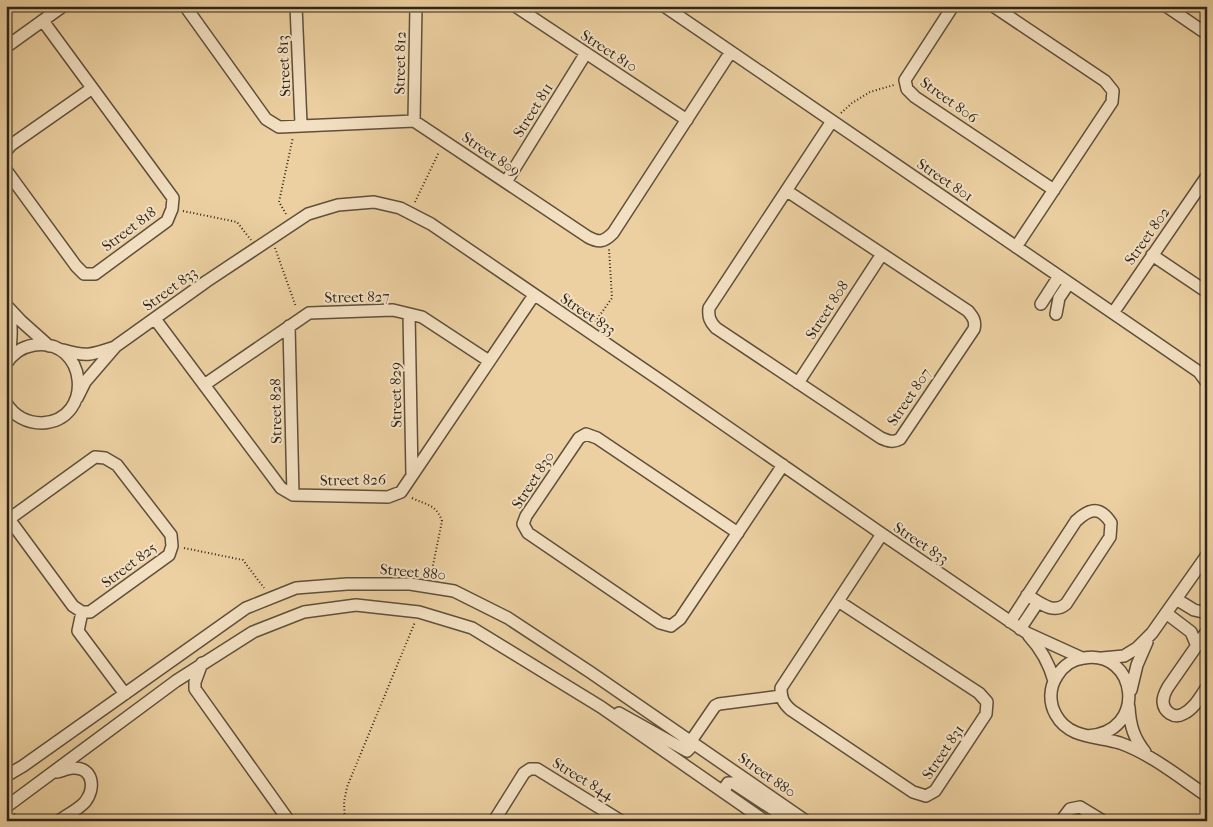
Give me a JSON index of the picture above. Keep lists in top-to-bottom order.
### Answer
{
  "streets": {
    "street": [
      "Street 810",
      "Street 812",
      "Street 813",
      "Street 806",
      "Street 811",
      "Street 809",
      "Street 801",
      "Street 818",
      "Street 802",
      "Street 833",
      "Street 827",
      "Street 808",
      "Street 829",
      "Street 807",
      "Street 828",
      "Street 826",
      "Street 830",
      "Street 825",
      "Street 880",
      "Street 831",
      "Street 844"
    ]
  },
  "crossings": [
    ["Street 810", "Street 811"],
    ["Street 812", "Street 809"],
    ["Street 811", "Street 809"],
    ["Street 801", "Street 802"],
    ["Street 801", "Street 807"],
    ["Street 833", "Street 826"],
    ["Street 833", "Street 830"],
    ["Street 827", "Street 829"],
    ["Street 827", "Street 828"],
    ["Street 827", "Street 826"],
    ["Street 808", "Street 807"],
    ["Street 829", "Street 826"],
    ["Street 828", "Street 826"]
  ]
}
